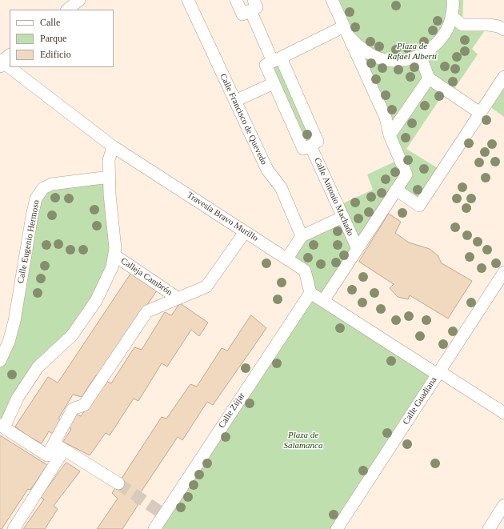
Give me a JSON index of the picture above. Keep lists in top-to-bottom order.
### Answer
{
  "streets": {
    "street": [
      "Calle Francisco de Quevedo",
      "Calle Antonio Machado",
      "Travesía Bravo Murillo",
      "Calle Eugenio Hermoso",
      "Calleja Cambrón",
      "Calle Guadiana",
      "Calle Zújar"
    ]
  },
  "crossings": [
    ["Travesía Bravo Murillo", "Calle Zújar"]
  ],
  "parks": ["Plaza de Rafael Alberti", "Plaza de Salamanca"],
  "legend": ["Calle", "Parque", "Edificio"]
}
